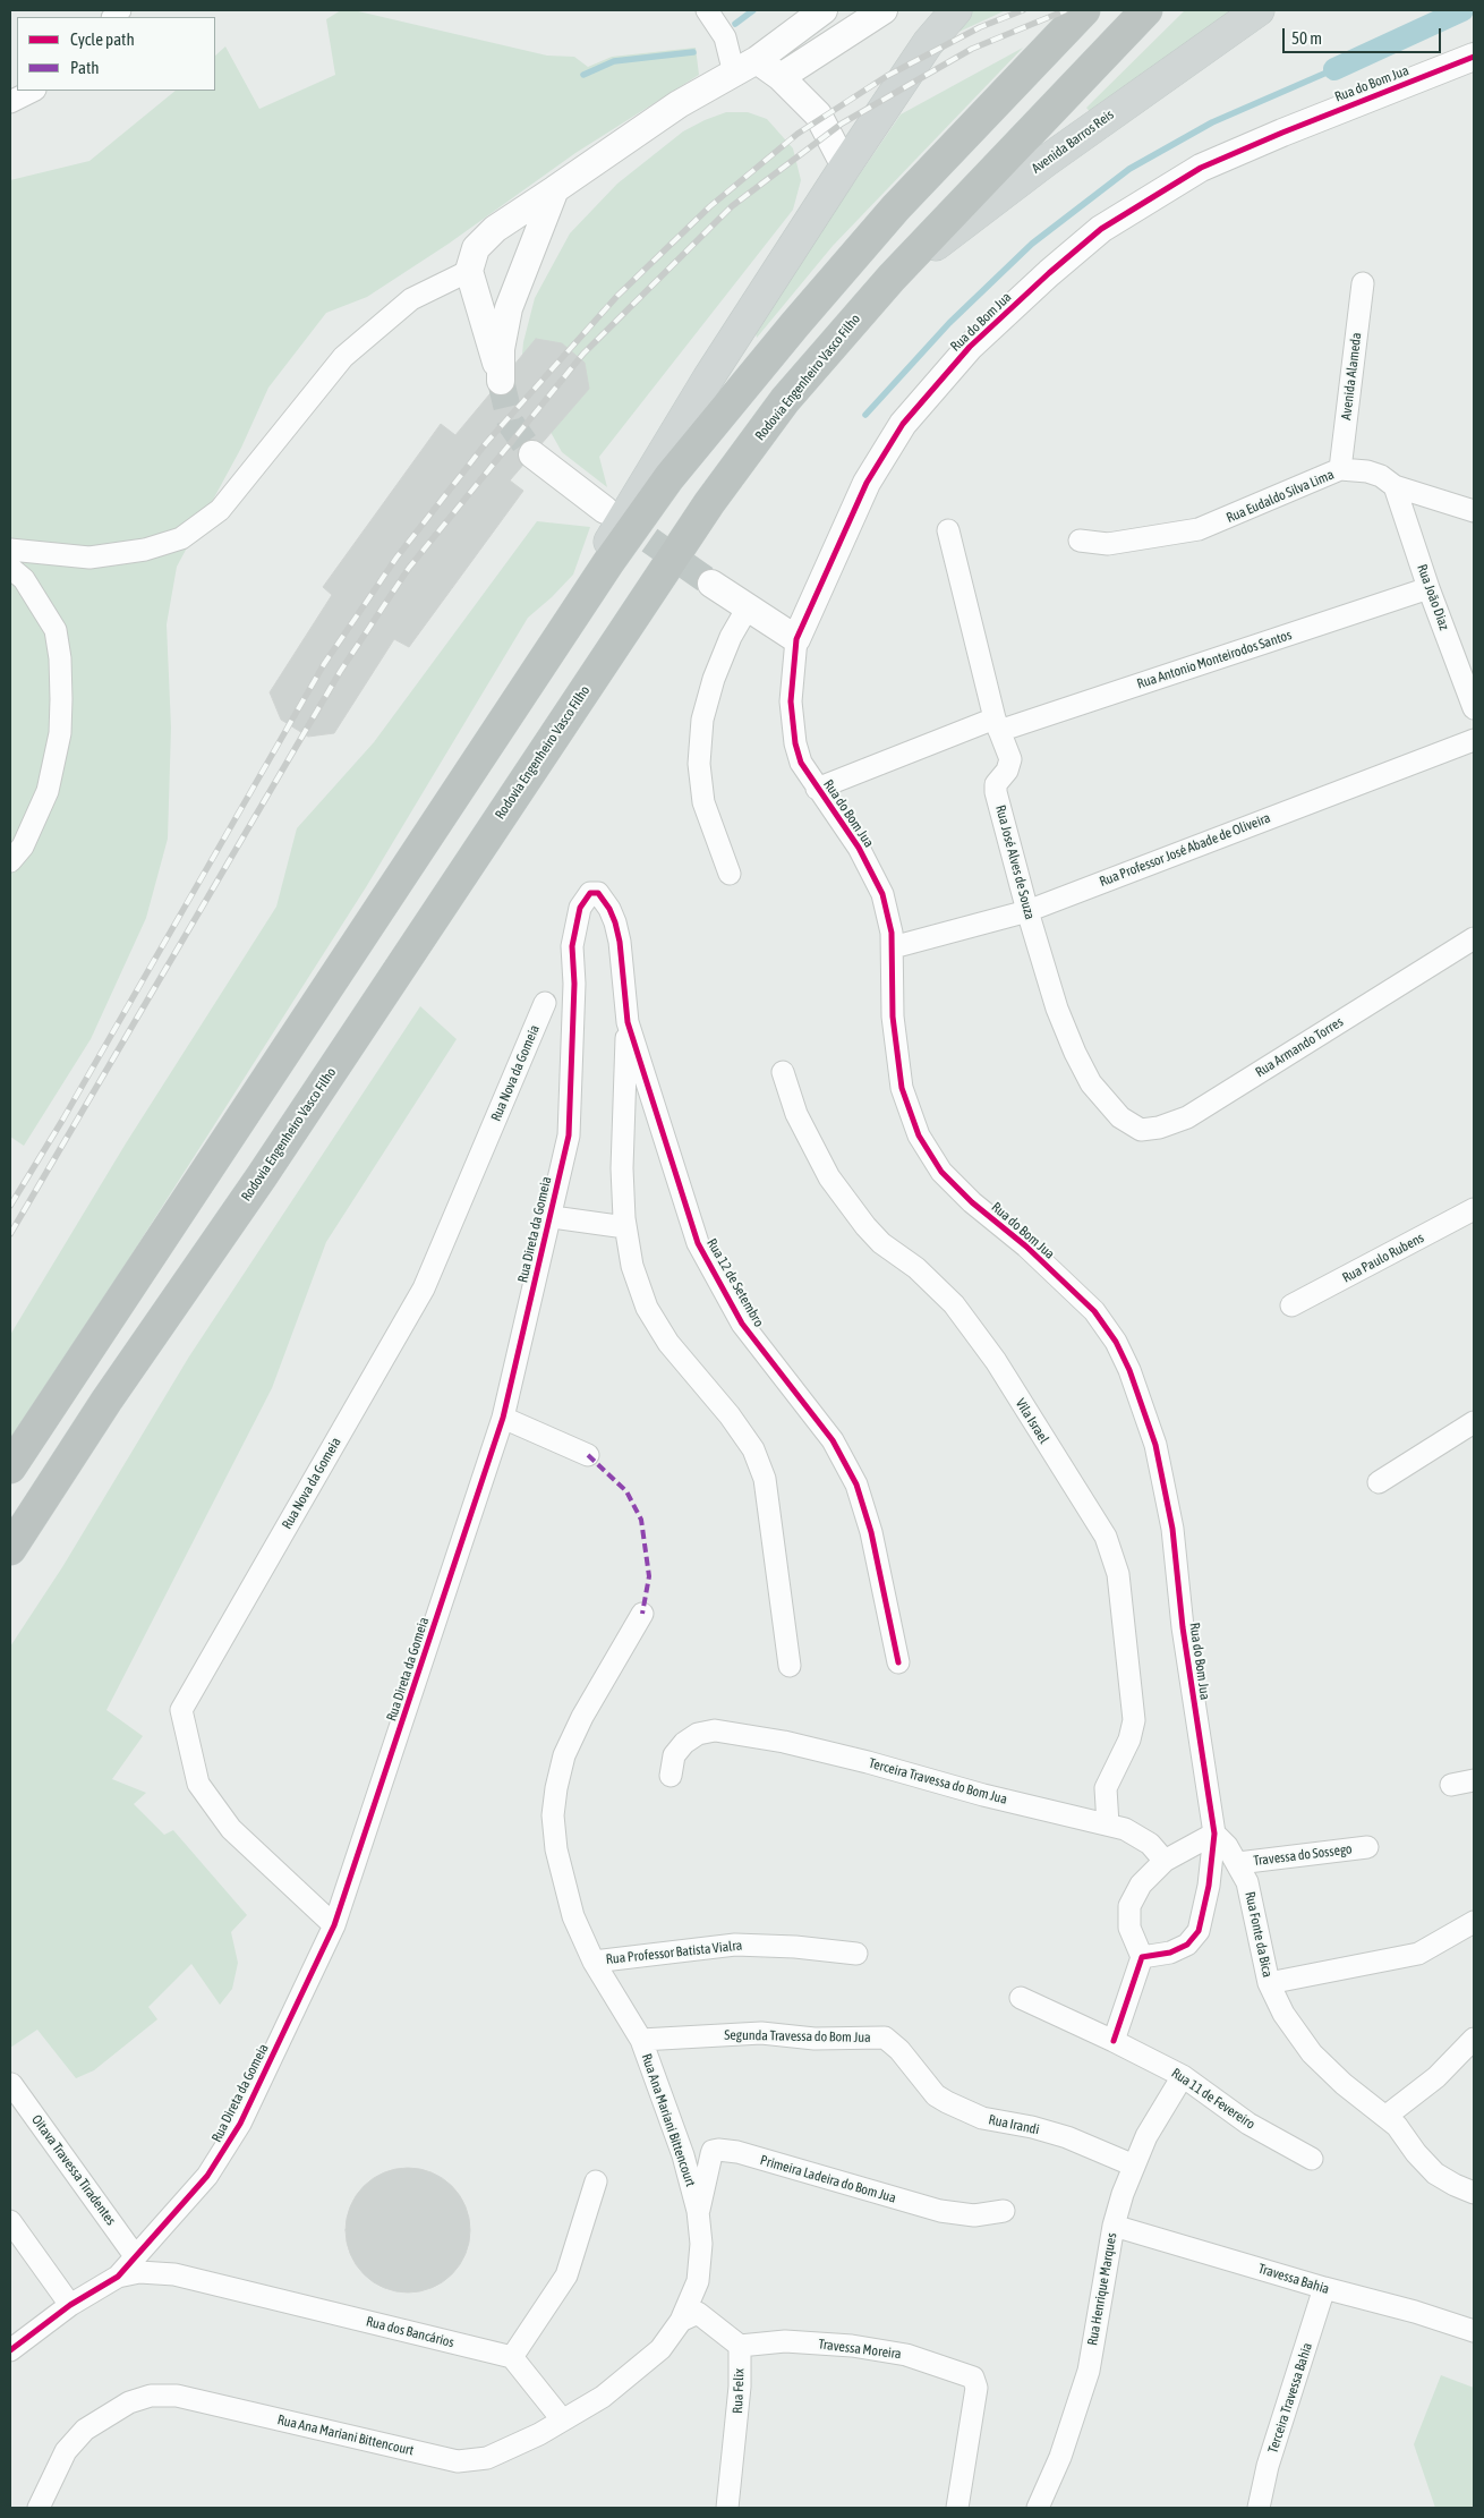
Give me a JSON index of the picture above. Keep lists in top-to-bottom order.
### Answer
{
  "streets": {
    "highway": ["Rodovia Engenheiro Vasco Filho"],
    "main road": ["Avenida Barros Reis"],
    "street": [
      "Rua do Bom Jua",
      "Avenida Alameda",
      "Rua Eudaldo Silva Lima",
      "Rua João Diaz",
      "Rua Antonio Monteirodos Santos",
      "Rua Professor José Abade de Oliveira",
      "Rua José Alves de Souza",
      "Rua Armando Torres",
      "Rua Nova da Gomeia",
      "Rua Direta da Gomeia",
      "Rua Paulo Rubens",
      "Rua 12 de Setembro",
      "Vila Israel",
      "Terceira Travessa do Bom Jua",
      "Travessa do Sossego",
      "Rua Fonte da Bica",
      "Rua Professor Batista Vialra",
      "Segunda Travessa do Bom Jua",
      "Rua 11 de Fevereiro",
      "Rua Ana Mariani Bittencourt",
      "Rua Irandi",
      "Oitava Travessa Tiradentes",
      "Primeira Ladeira do Bom Jua",
      "Travessa Bahia",
      "Rua Henrique Marques",
      "Rua dos Bancários",
      "Travessa Moreira",
      "Rua Felix",
      "Terceira Travessa Bahia"
    ]
  },
  "crossings": [
    ["Rua do Bom Jua", "Rua Antonio Monteirodos Santos"],
    ["Rua do Bom Jua", "Rua Professor José Abade de Oliveira"],
    ["Rua do Bom Jua", "Rua Fonte da Bica"],
    ["Avenida Barros Reis", "Rodovia Engenheiro Vasco Filho"],
    ["Avenida Alameda", "Rua Eudaldo Silva Lima"],
    ["Rua Eudaldo Silva Lima", "Rua João Diaz"],
    ["Rua João Diaz", "Rua Antonio Monteirodos Santos"],
    ["Rua Antonio Monteirodos Santos", "Rua José Alves de Souza"],
    ["Rua Professor José Abade de Oliveira", "Rua José Alves de Souza"],
    ["Rua José Alves de Souza", "Rua Armando Torres"],
    ["Rua Nova da Gomeia", "Rua Direta da Gomeia"],
    ["Rua Direta da Gomeia", "Rua 12 de Setembro"],
    ["Rua Direta da Gomeia", "Oitava Travessa Tiradentes"],
    ["Rua Direta da Gomeia", "Rua dos Bancários"],
    ["Vila Israel", "Terceira Travessa do Bom Jua"],
    ["Travessa do Sossego", "Rua Fonte da Bica"],
    ["Rua Professor Batista Vialra", "Rua Ana Mariani Bittencourt"],
    ["Segunda Travessa do Bom Jua", "Rua Ana Mariani Bittencourt"],
    ["Segunda Travessa do Bom Jua", "Rua Irandi"],
    ["Rua 11 de Fevereiro", "Rua Henrique Marques"],
    ["Rua Ana Mariani Bittencourt", "Primeira Ladeira do Bom Jua"],
    ["Rua Irandi", "Rua Henrique Marques"],
    ["Travessa Bahia", "Rua Henrique Marques"],
    ["Travessa Bahia", "Terceira Travessa Bahia"],
    ["Travessa Moreira", "Rua Felix"]
  ],
  "legend": ["Cycle path", "Path"],
  "scale_bar": "50 m"
}
